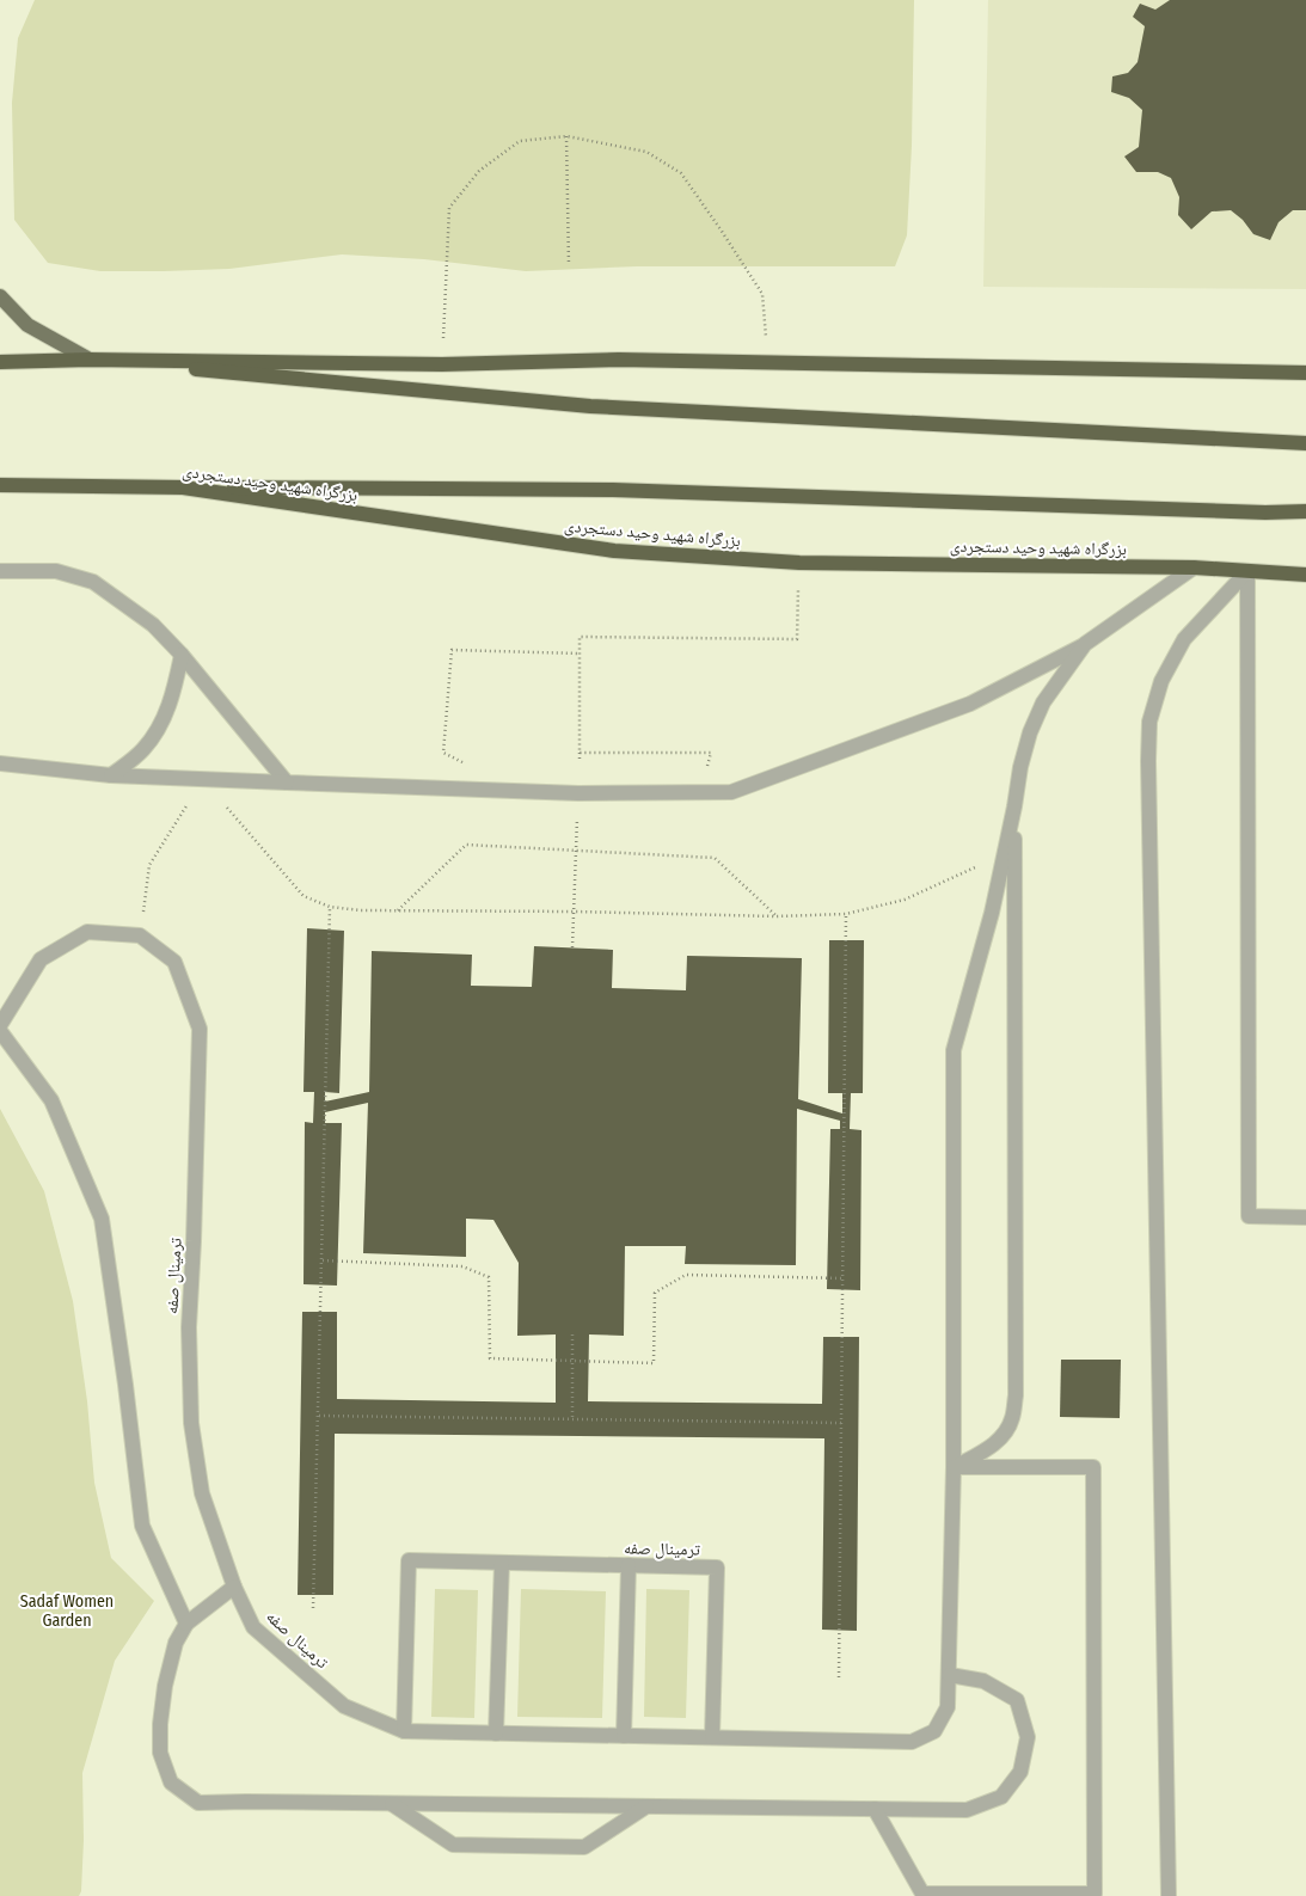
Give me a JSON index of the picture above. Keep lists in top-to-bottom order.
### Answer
{
  "streets": {
    "highway": ["بزرگراه شهید وحید دستجردی"],
    "street": ["ترمینال صفه"]
  },
  "parks": ["Sadaf Women Garden"]
}
